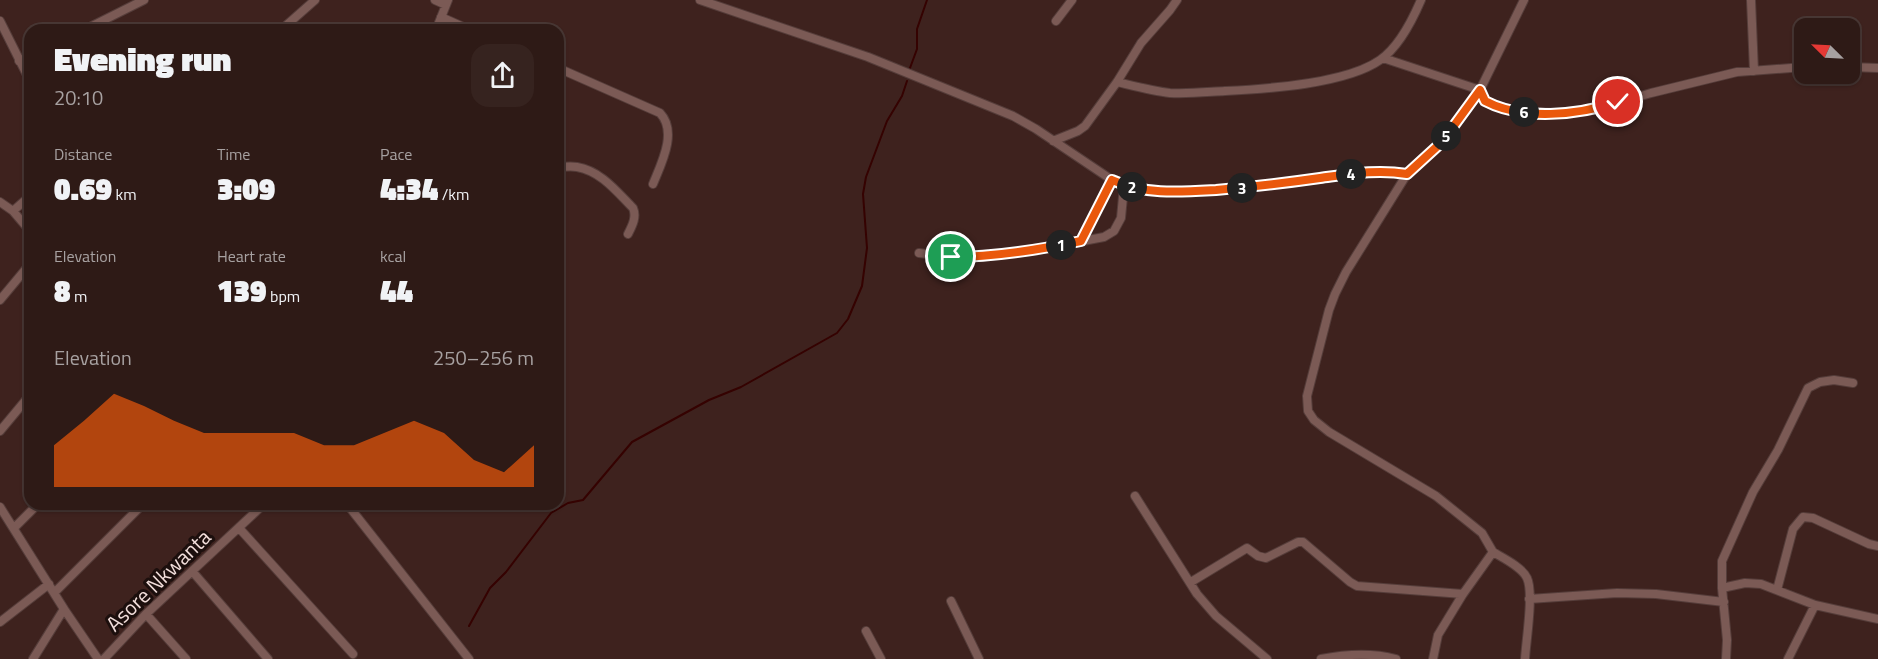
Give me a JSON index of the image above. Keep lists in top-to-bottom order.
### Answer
{
  "streets": {
    "street": ["Asore Nkwanta"]
  },
  "north": "top left",
  "page": {
    "heading": ["Evening run", "20:10"],
    "pins": [
      "6",
      "5",
      "4",
      "2",
      "3",
      "1"
    ],
    "stats": [
      ["Distance", "0.69 km"],
      ["Time", "3:09"],
      ["Pace", "4:34 /km"],
      ["Elevation", "8 m"],
      ["Heart rate", "139 bpm"],
      ["kcal", "44"]
    ],
    "chart": ["Elevation", "250–256 m"]
  }
}
